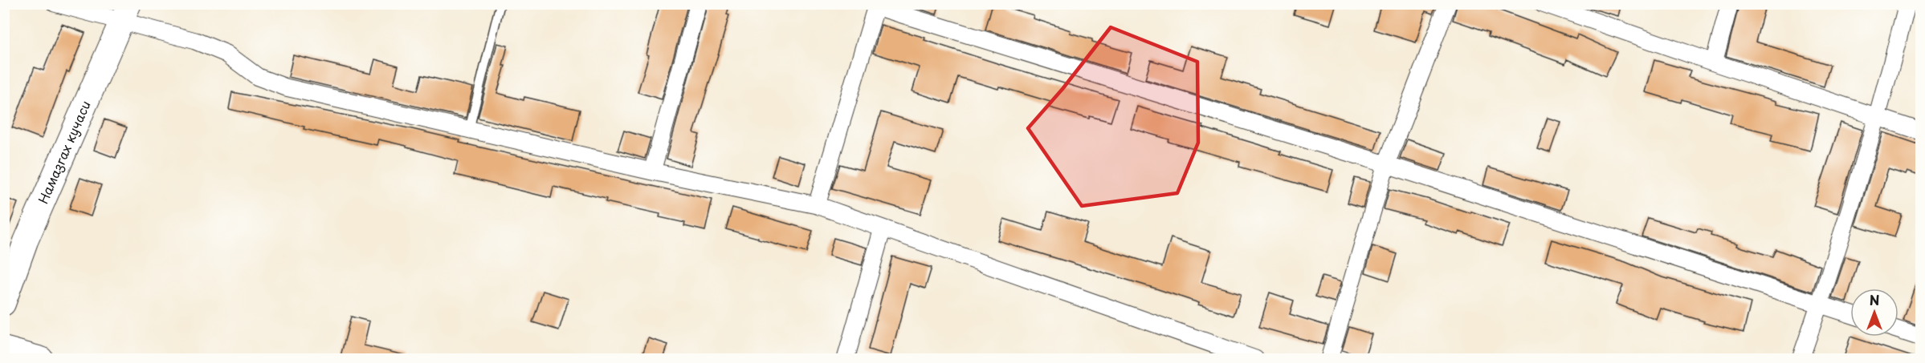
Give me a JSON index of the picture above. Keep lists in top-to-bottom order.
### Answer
{
  "streets": {
    "street": ["Намазгах кучаси"]
  },
  "north": "top"
}
